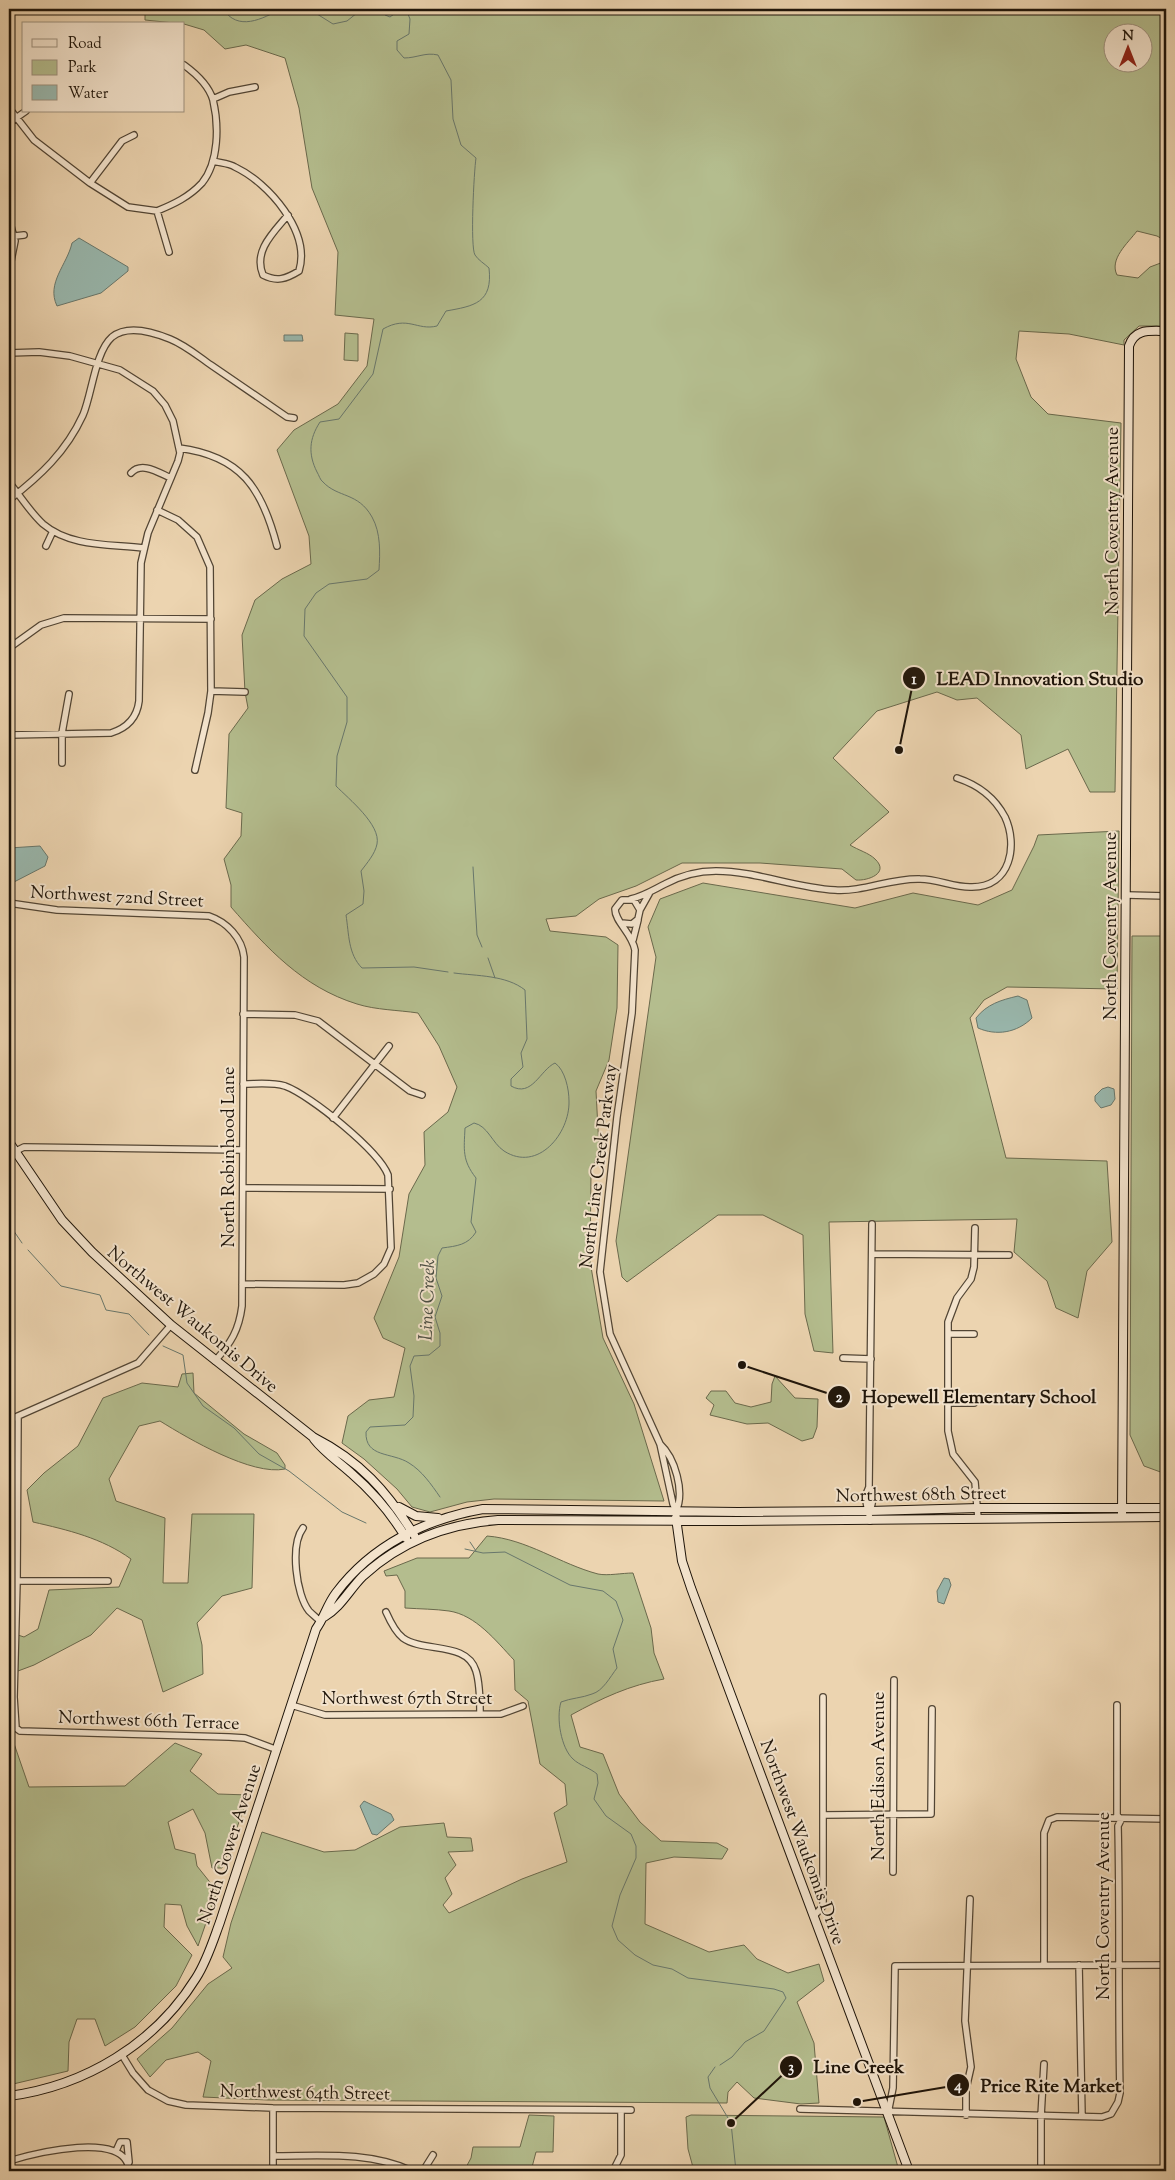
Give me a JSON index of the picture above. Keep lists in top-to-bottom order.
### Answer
{
  "streets": {
    "main road": [
      "North Coventry Avenue",
      "Northwest Waukomis Drive",
      "Northwest 68th Street",
      "North Gower Avenue"
    ],
    "street": [
      "Northwest 72nd Street",
      "North Robinhood Lane",
      "North Line Creek Parkway",
      "Northwest 67th Street",
      "Northwest 66th Terrace",
      "North Edison Avenue",
      "Northwest 64th Street"
    ]
  },
  "crossings": [
    ["North Coventry Avenue", "Northwest 68th Street"],
    ["Northwest 72nd Street", "North Robinhood Lane"],
    ["North Robinhood Lane", "Northwest Waukomis Drive"],
    ["North Line Creek Parkway", "Northwest Waukomis Drive"],
    ["North Line Creek Parkway", "Northwest 68th Street"],
    ["North Line Creek Parkway", "North Gower Avenue"],
    ["Northwest Waukomis Drive", "Northwest 68th Street"],
    ["Northwest Waukomis Drive", "North Gower Avenue"],
    ["Northwest 68th Street", "North Gower Avenue"],
    ["Northwest 67th Street", "North Gower Avenue"],
    ["Northwest 66th Terrace", "North Gower Avenue"],
    ["North Gower Avenue", "Northwest 64th Street"]
  ],
  "water": ["Line Creek"],
  "places": [
    "LEAD Innovation Studio",
    "Hopewell Elementary School",
    "Price Rite Market",
    "Line Creek"
  ],
  "legend": ["Road", "Park", "Water"],
  "north": "top"
}
